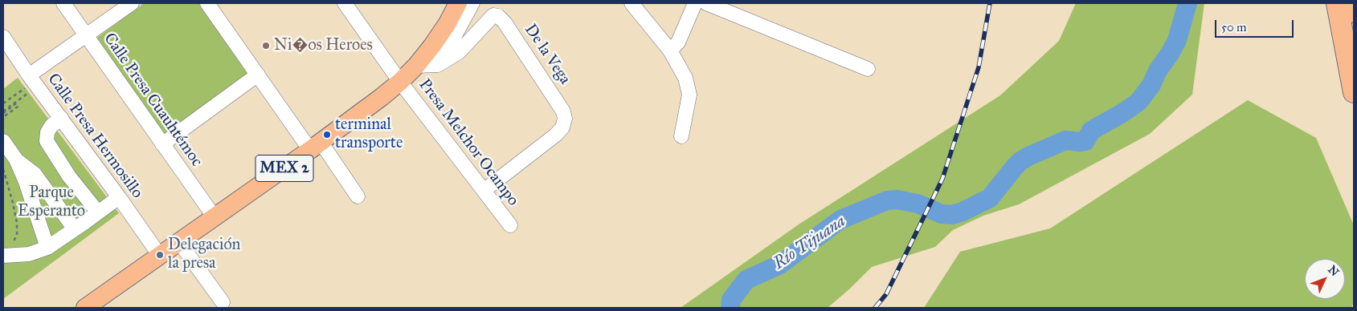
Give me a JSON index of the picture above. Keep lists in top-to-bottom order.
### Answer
{
  "streets": {
    "main road": ["MEX 2"],
    "street": [
      "De la Vega",
      "Calle Presa Cuauhtémoc",
      "Calle Presa Hermosillo",
      "Presa Melchor Ocampo"
    ]
  },
  "crossings": [
    ["De la Vega", "Presa Melchor Ocampo"],
    ["De la Vega", "MEX 2"],
    ["Calle Presa Cuauhtémoc", "MEX 2"],
    ["Calle Presa Hermosillo", "MEX 2"],
    ["Presa Melchor Ocampo", "MEX 2"]
  ],
  "water": ["Río Tijuana"],
  "parks": ["Parque Esperanto"],
  "places": ["Ni�os Heroes", "terminal transporte", "Delegación la presa"],
  "scale_bar": "50 m",
  "north": "top right"
}
